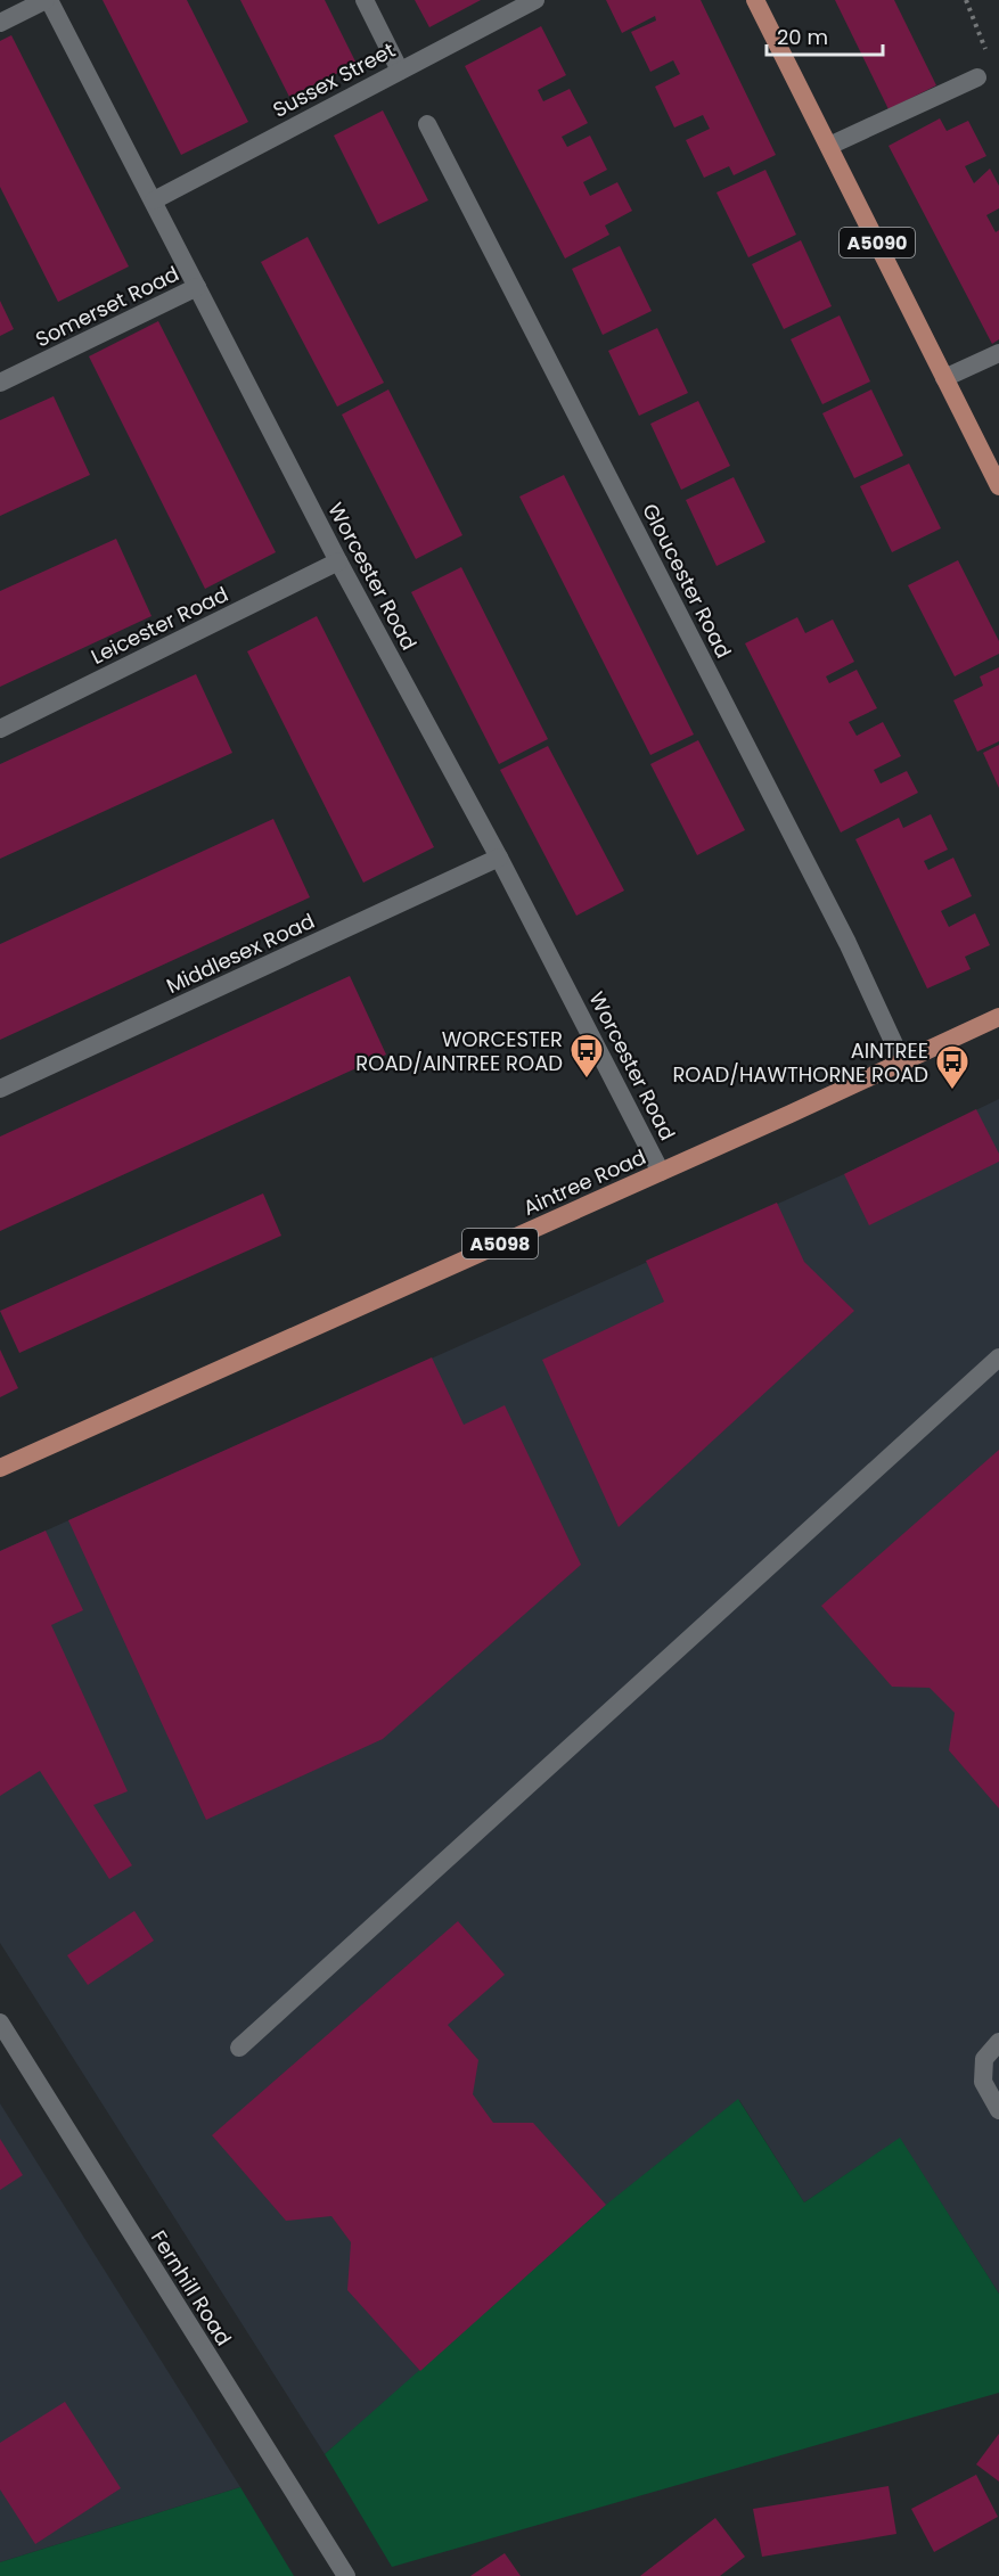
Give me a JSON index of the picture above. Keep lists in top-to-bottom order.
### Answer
{
  "streets": {
    "main road": ["A5090", "Aintree Road", "A5098"],
    "street": [
      "Sussex Street",
      "Somerset Road",
      "Worcester Road",
      "Gloucester Road",
      "Leicester Road",
      "Middlesex Road",
      "Fernhill Road"
    ]
  },
  "crossings": [
    ["Sussex Street", "Worcester Road"],
    ["Somerset Road", "Worcester Road"],
    ["Worcester Road", "Leicester Road"],
    ["Worcester Road", "Middlesex Road"],
    ["Worcester Road", "Aintree Road"],
    ["Gloucester Road", "Aintree Road"]
  ],
  "places": {
    "bus stop": ["WORCESTER ROAD/AINTREE ROAD", "AINTREE ROAD/HAWTHORNE ROAD"]
  },
  "scale_bar": "20 m"
}
